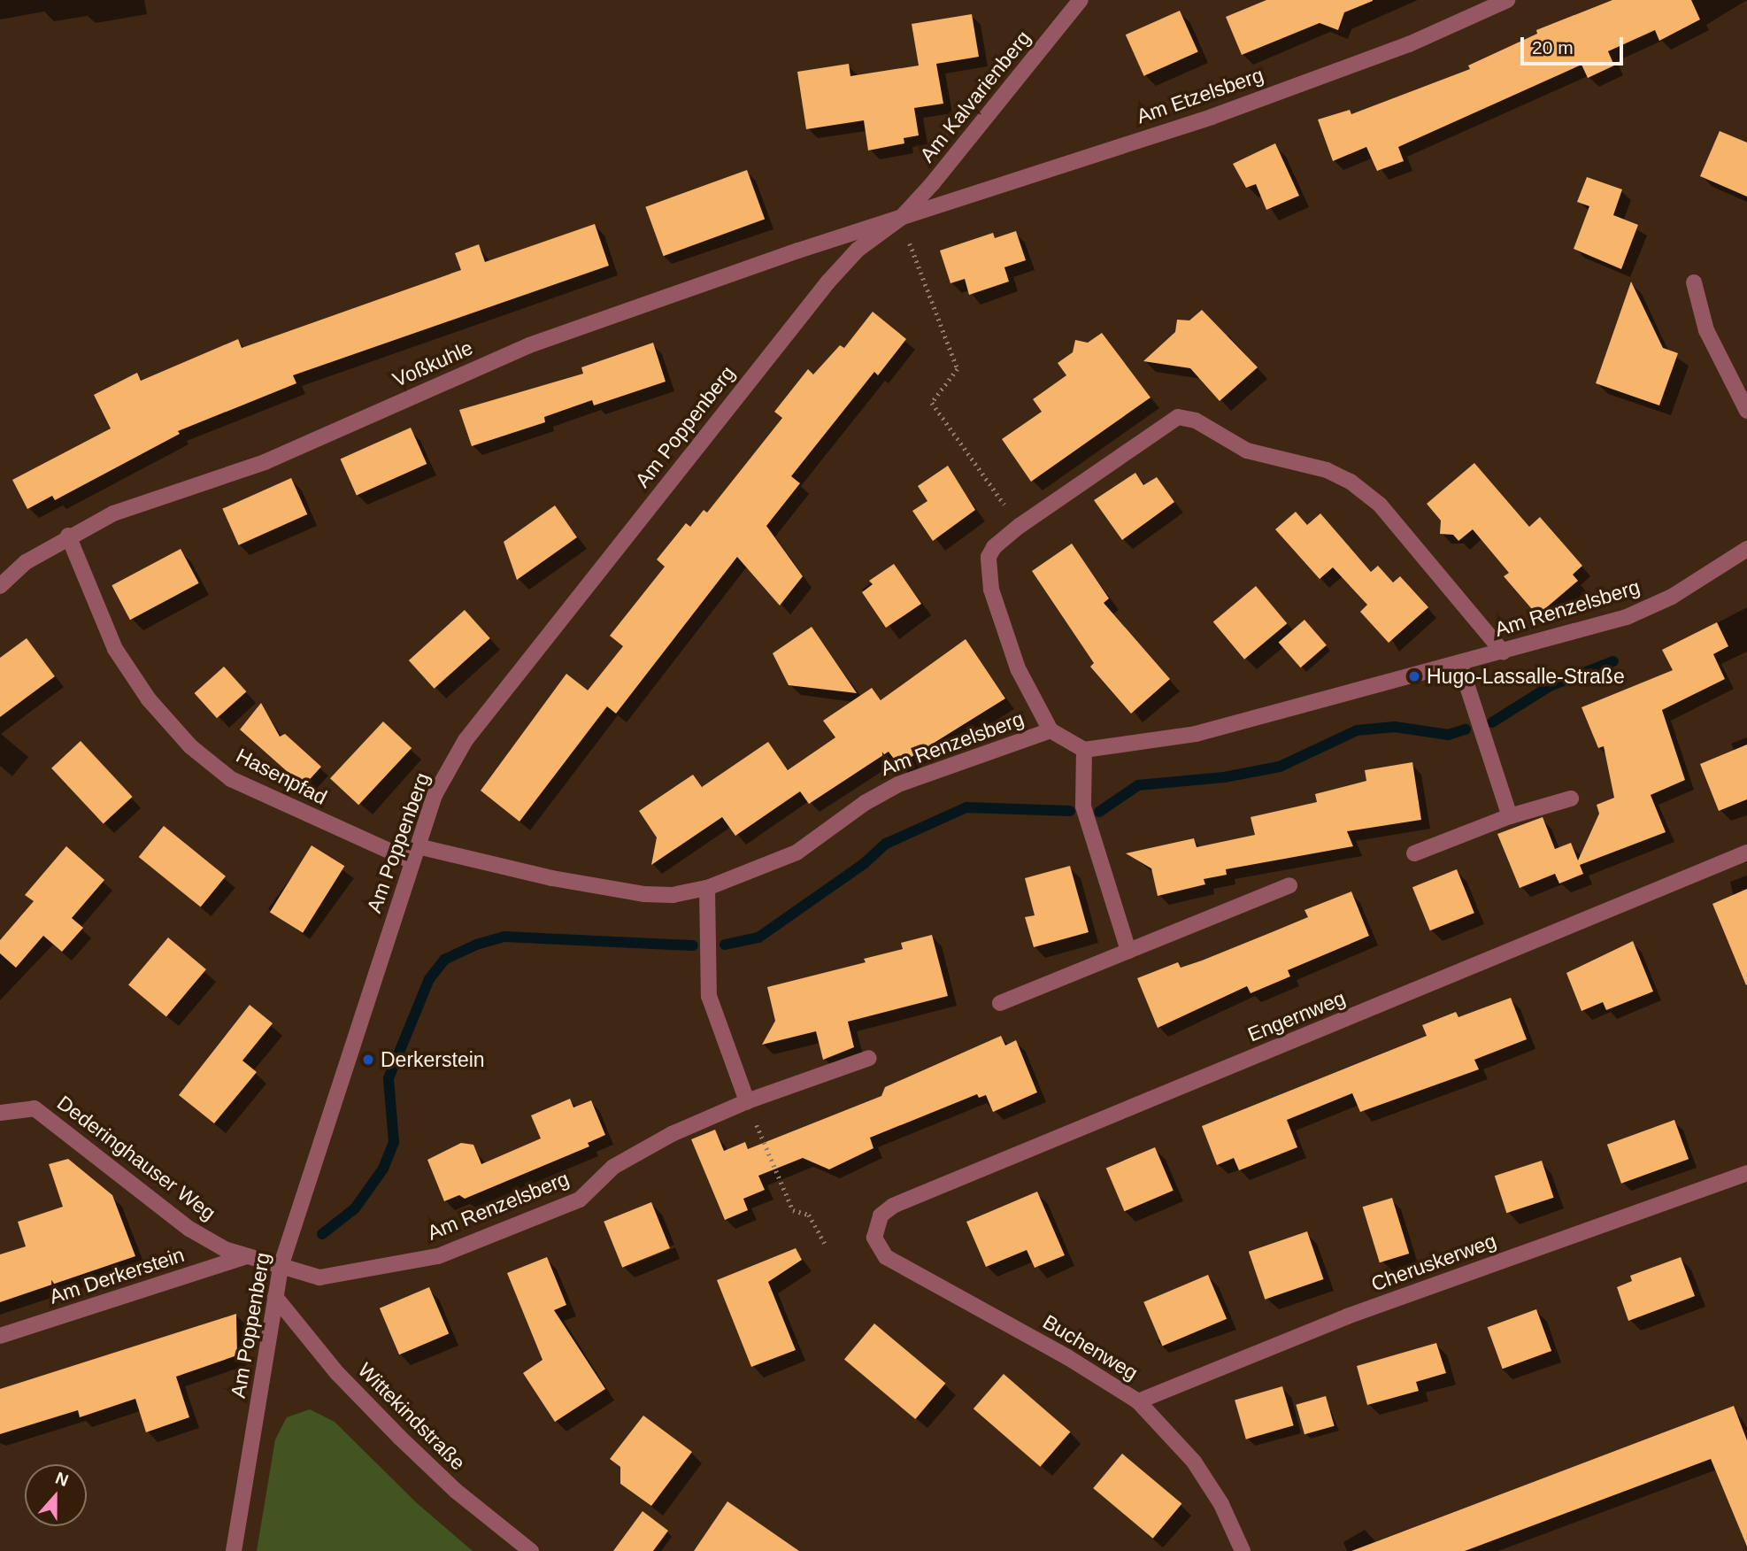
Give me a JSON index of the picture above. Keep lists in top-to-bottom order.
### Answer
{
  "streets": {
    "street": [
      "Am Etzelsberg",
      "Am Kalvarienberg",
      "Voßkuhle",
      "Am Poppenberg",
      "Am Renzelsberg",
      "Hasenpfad",
      "Engernweg",
      "Dederinghauser Weg",
      "Cheruskerweg",
      "Am Derkerstein",
      "Buchenweg",
      "Wittekindstraße"
    ]
  },
  "crossings": [
    ["Am Etzelsberg", "Am Kalvarienberg"],
    ["Am Etzelsberg", "Voßkuhle"],
    ["Am Etzelsberg", "Am Poppenberg"],
    ["Am Kalvarienberg", "Voßkuhle"],
    ["Am Kalvarienberg", "Am Poppenberg"],
    ["Voßkuhle", "Am Poppenberg"],
    ["Voßkuhle", "Hasenpfad"],
    ["Am Poppenberg", "Am Renzelsberg"],
    ["Am Poppenberg", "Hasenpfad"],
    ["Am Poppenberg", "Dederinghauser Weg"],
    ["Am Poppenberg", "Wittekindstraße"],
    ["Am Renzelsberg", "Hasenpfad"],
    ["Am Renzelsberg", "Dederinghauser Weg"],
    ["Engernweg", "Buchenweg"],
    ["Dederinghauser Weg", "Am Derkerstein"],
    ["Cheruskerweg", "Buchenweg"]
  ],
  "places": ["Hugo-Lassalle-Straße", "Derkerstein"],
  "scale_bar": "20 m",
  "north": "top"
}
